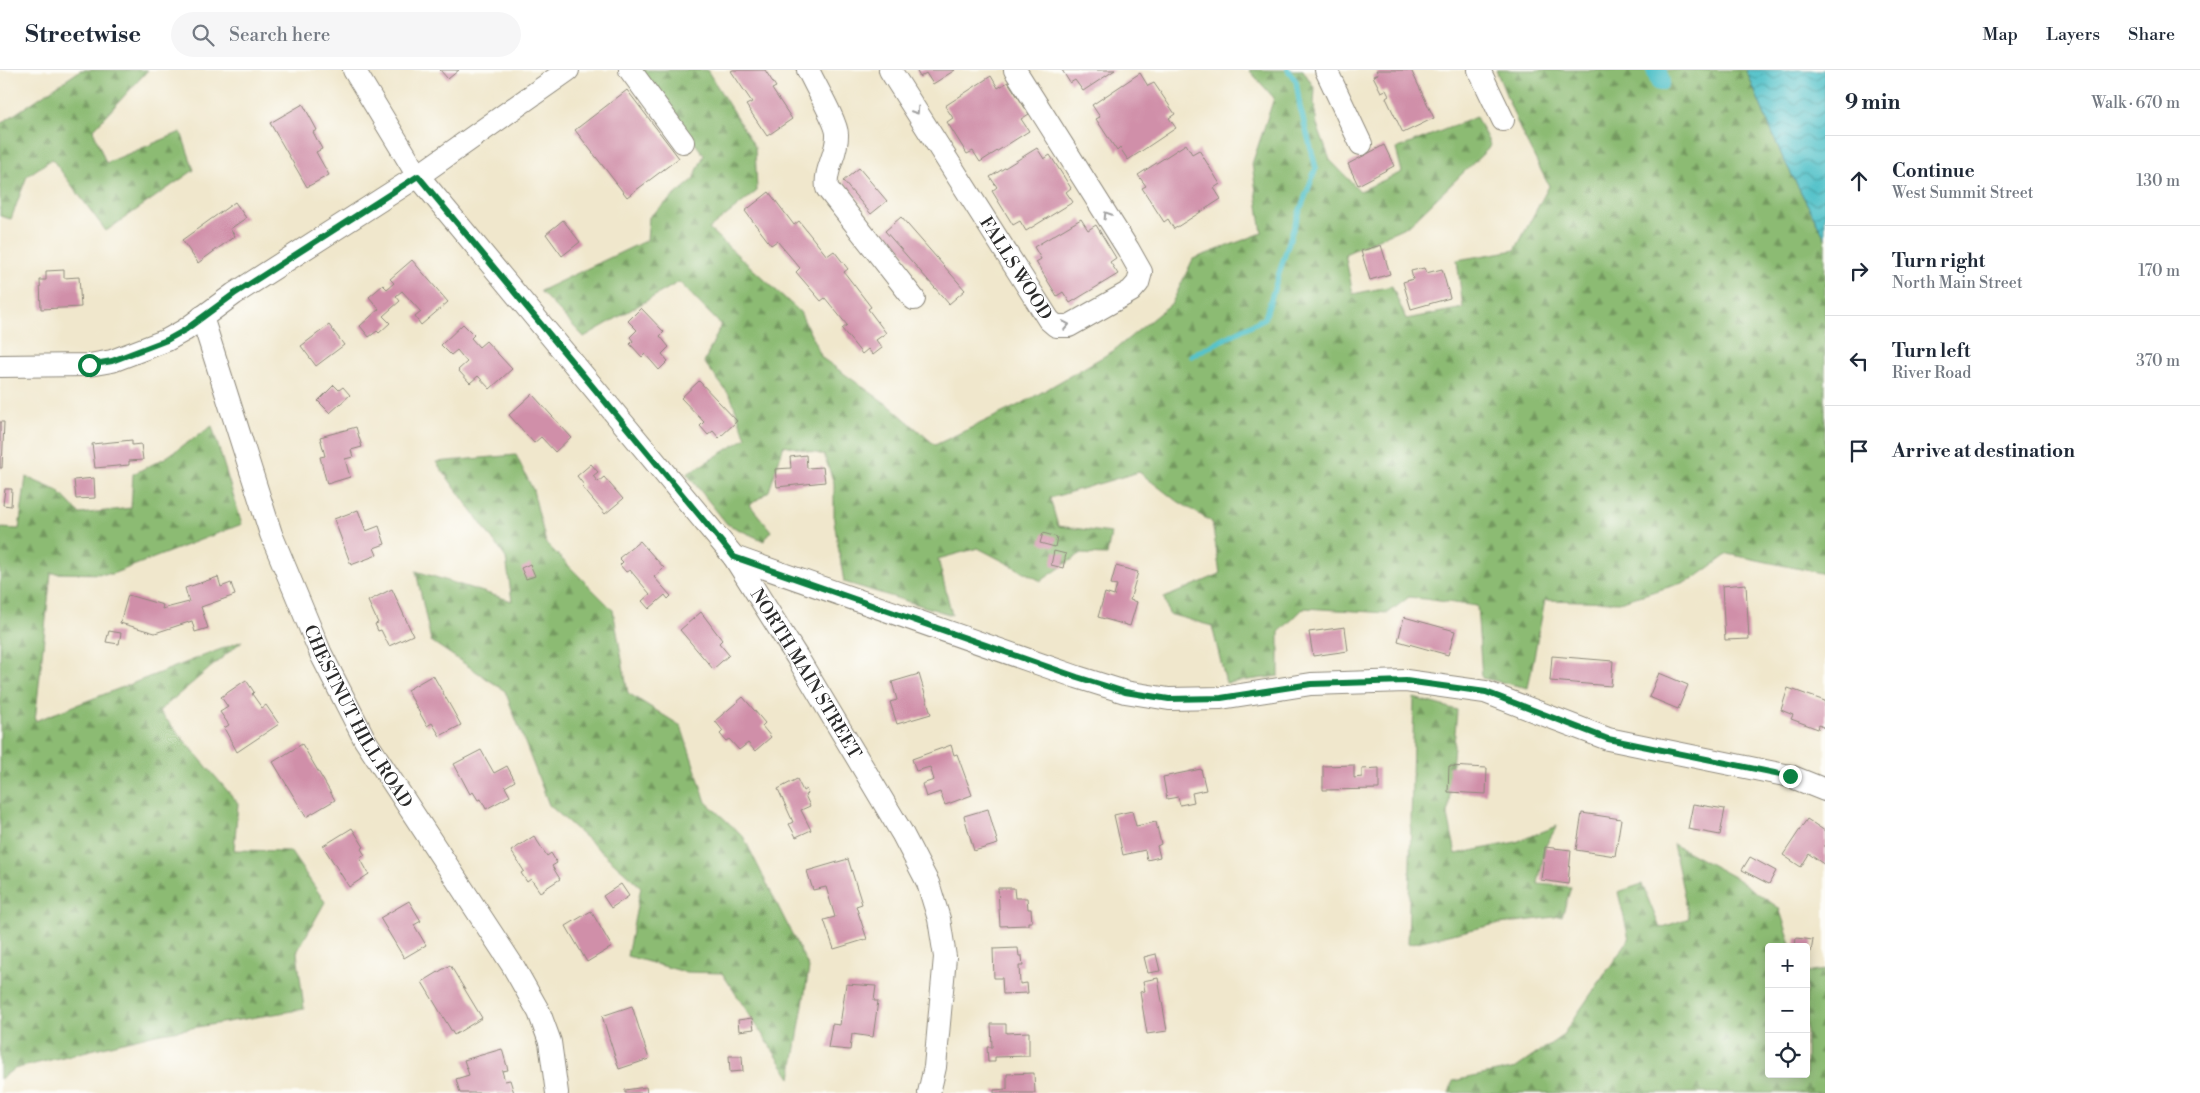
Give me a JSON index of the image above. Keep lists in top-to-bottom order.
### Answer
{
  "streets": {
    "street": ["FALLS WOOD", "NORTH MAIN STREET", "CHESTNUT HILL ROAD"]
  },
  "page": {
    "header": "Streetwise",
    "search": "Search here",
    "nav": ["Map", "Layers", "Share"],
    "heading": ["9 min", "Walk · 670 m"],
    "list": [
      ["Continue", "West Summit Street", "130 m"],
      ["Turn right", "North Main Street", "170 m"],
      ["Turn left", "River Road", "370 m"],
      "Arrive at destination"
    ],
    "map_buttons": ["+", "−"]
  }
}
